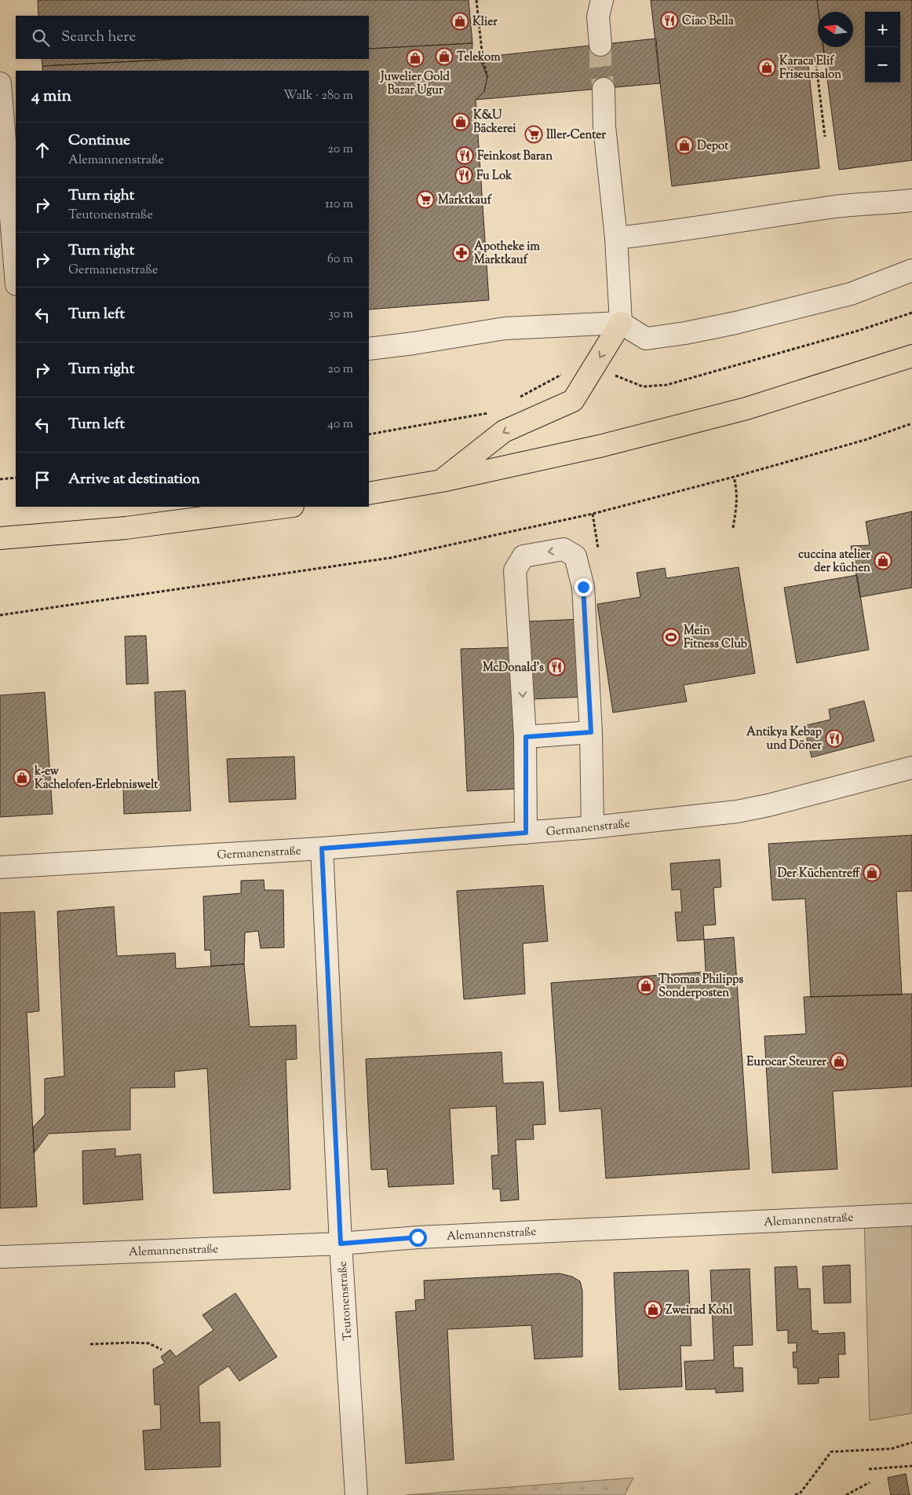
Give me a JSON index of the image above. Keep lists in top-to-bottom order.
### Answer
{
  "streets": {
    "street": ["Germanenstraße", "Alemannenstraße", "Teutonenstraße"]
  },
  "crossings": [
    ["Germanenstraße", "Teutonenstraße"],
    ["Alemannenstraße", "Teutonenstraße"]
  ],
  "places": {
    "restaurant": [
      "Ciao Bella",
      "Feinkost Baran",
      "Fu Lok",
      "McDonald's",
      "Antikya Kebap und Döner"
    ],
    "shop": [
      "Klier",
      "Telekom",
      "Juwelier Gold Bazar Ugur",
      "Karaca Elif Friseursalon",
      "K&U Bäckerei",
      "Depot",
      "cuccina atelier der küchen",
      "k-ew Kachelofen-Erlebniswelt",
      "Der Küchentreff",
      "Thomas Philipps Sonderposten",
      "Eurocar Steurer",
      "Zweirad Kohl"
    ],
    "supermarket": ["Iller-Center", "Marktkauf"],
    "pharmacy": ["Apotheke im Marktkauf"],
    "sports": ["Mein Fitness Club"]
  },
  "north": "left",
  "page": {
    "map_buttons": ["+", "−"],
    "search": "Search here",
    "heading": ["4 min", "Walk · 280 m"],
    "list": [
      ["Continue", "Alemannenstraße", "20 m"],
      ["Turn right", "Teutonenstraße", "110 m"],
      ["Turn right", "Germanenstraße", "60 m"],
      ["Turn left", "30 m"],
      ["Turn right", "20 m"],
      ["Turn left", "40 m"],
      "Arrive at destination"
    ]
  }
}
